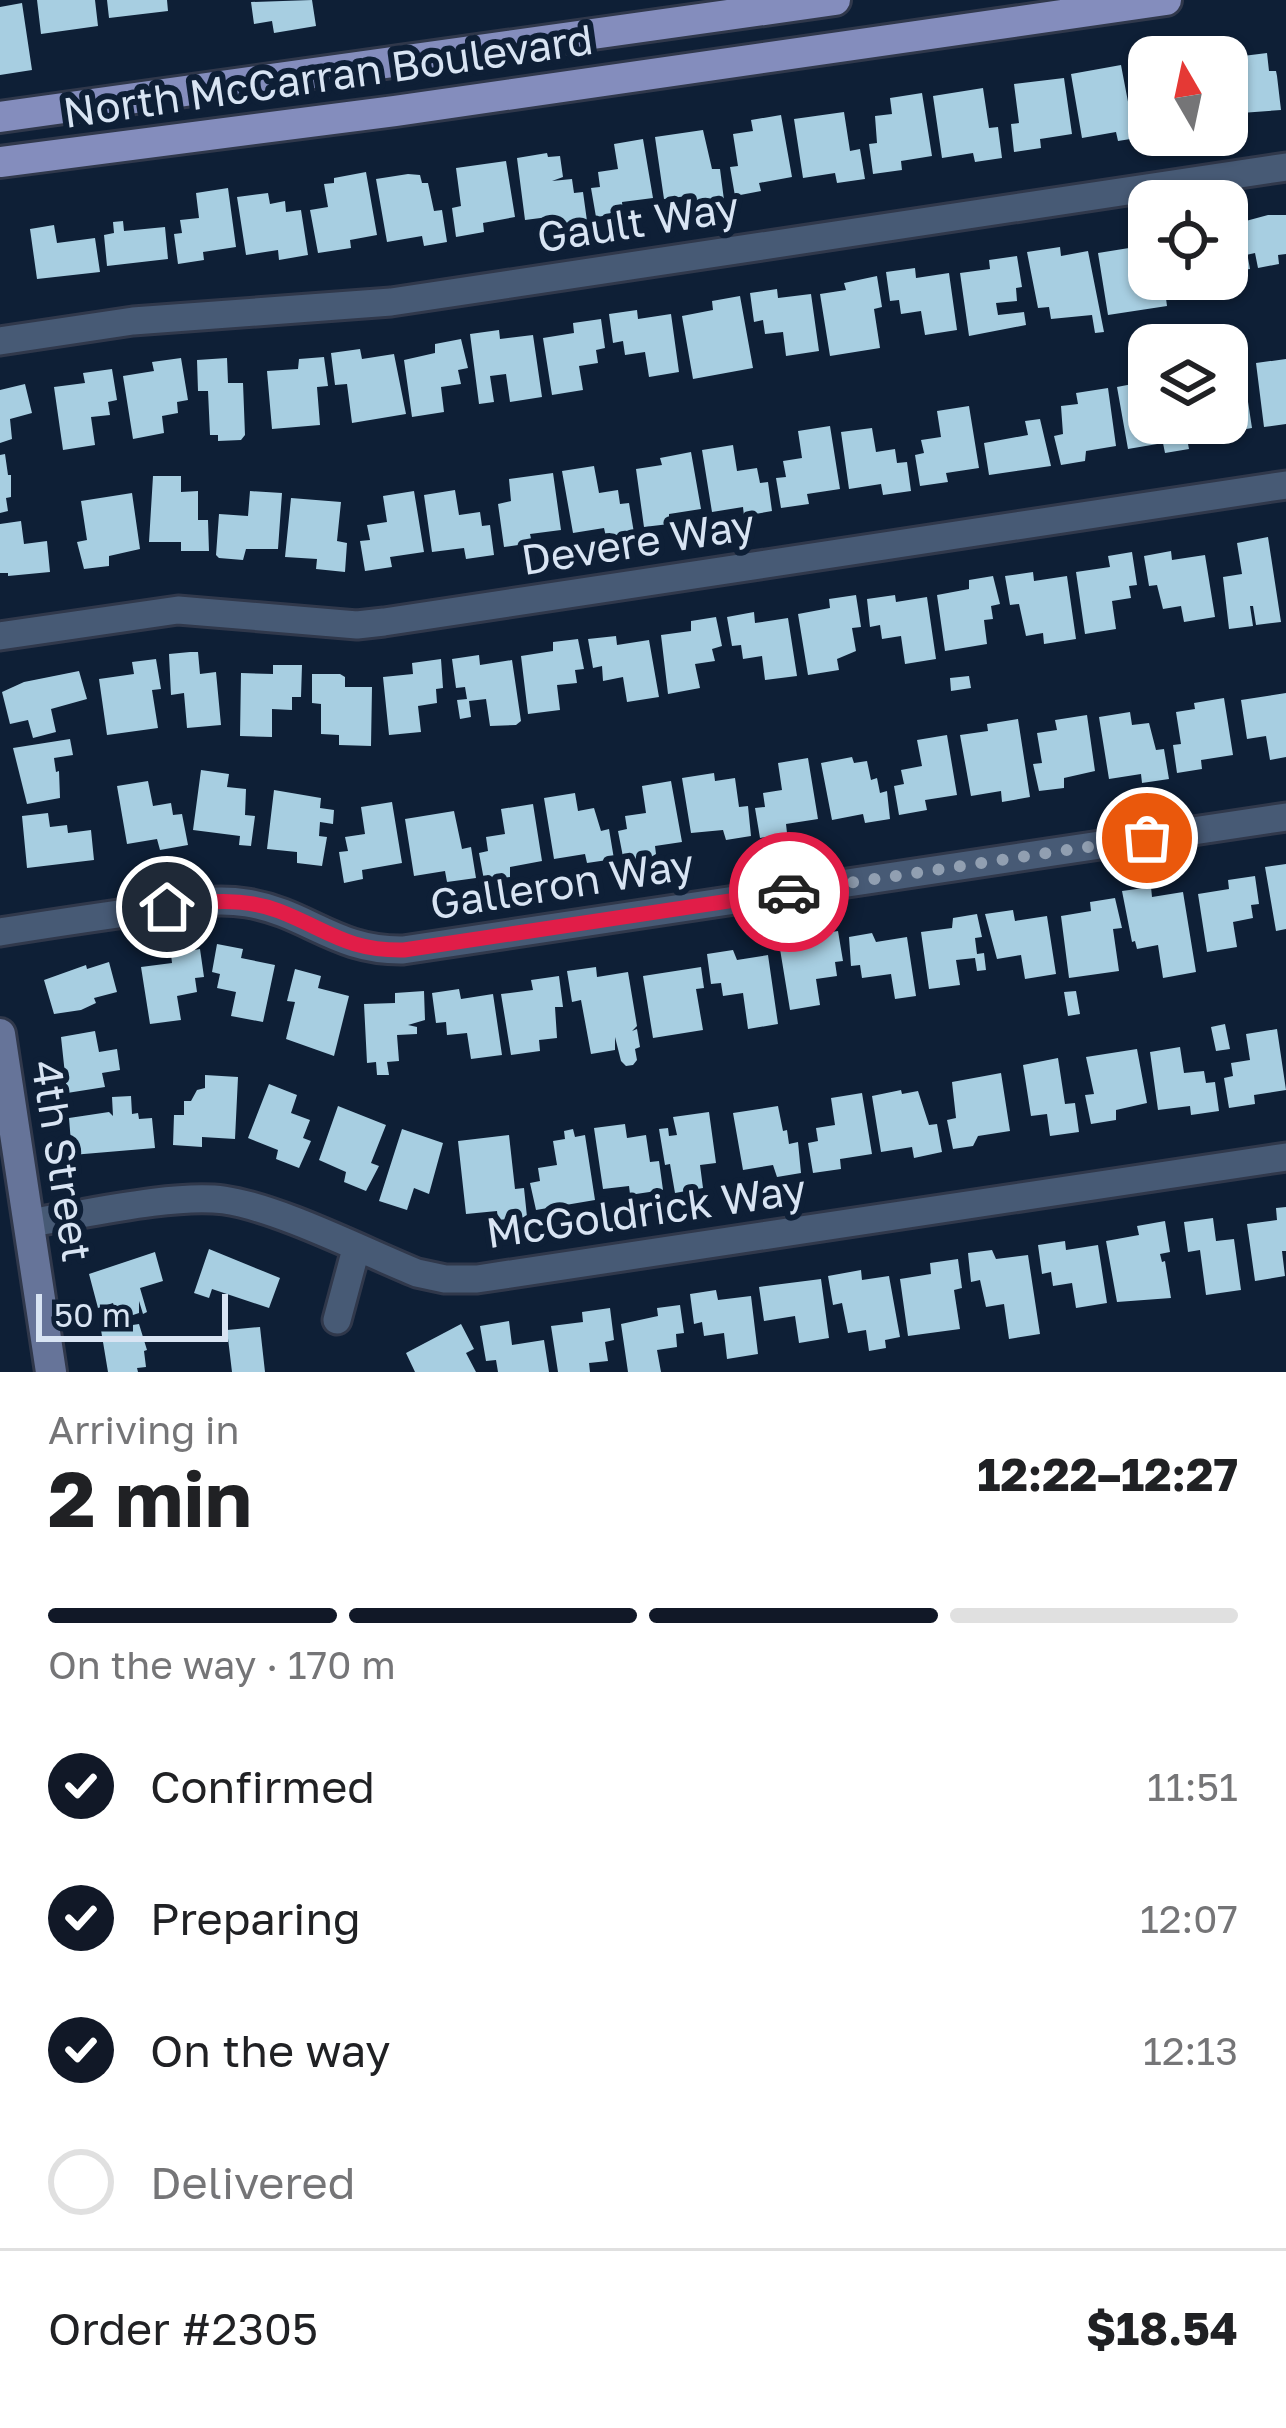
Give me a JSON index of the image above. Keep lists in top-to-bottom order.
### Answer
{
  "streets": {
    "main road": ["North McCarran Boulevard"],
    "street": [
      "Gault Way",
      "Devere Way",
      "Galleron Way",
      "4th Street",
      "McGoldrick Way"
    ]
  },
  "crossings": [
    ["4th Street", "McGoldrick Way"]
  ],
  "scale_bar": "50 m",
  "north": "top",
  "page": {
    "scale": "50 m",
    "heading": ["2 min", "Arriving in", "12:22–12:27"],
    "panel": ["Order #2305", "$18.54"],
    "bar": "On the way · 170 m",
    "list": [
      ["Confirmed", "11:51"],
      ["Preparing", "12:07"],
      ["On the way", "12:13"],
      "Delivered"
    ]
  }
}
